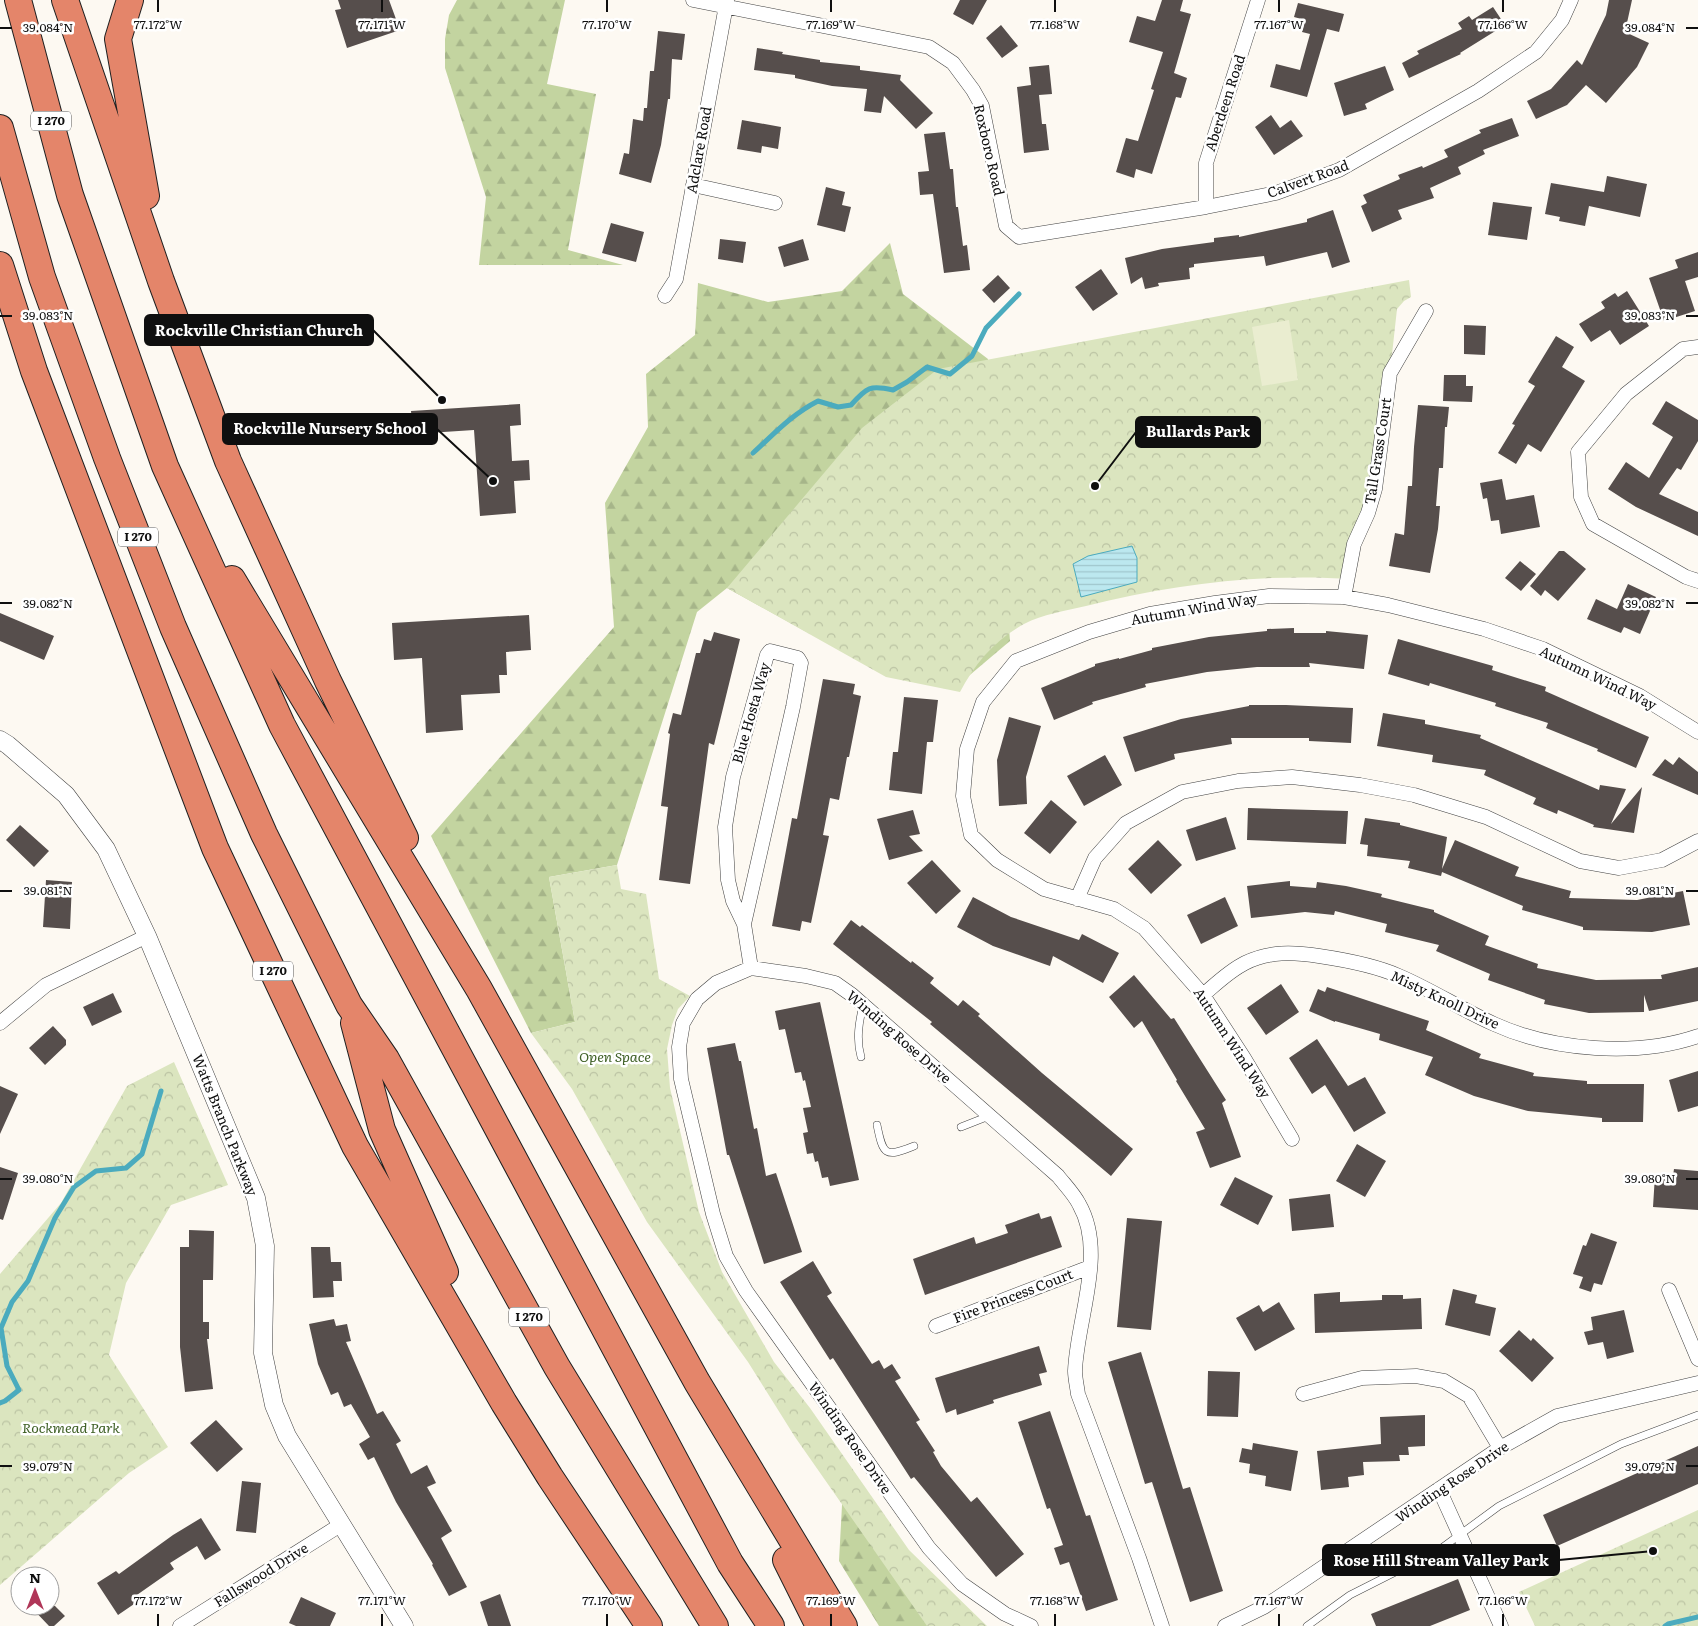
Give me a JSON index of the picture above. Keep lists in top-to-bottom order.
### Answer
{
  "streets": {
    "highway": ["I 270"],
    "street": [
      "Aberdeen Road",
      "Adclare Road",
      "Roxboro Road",
      "Calvert Road",
      "Tall Grass Court",
      "Autumn Wind Way",
      "Blue Hosta Way",
      "Misty Knoll Drive",
      "Winding Rose Drive",
      "Watts Branch Parkway",
      "Fire Princess Court",
      "Fallswood Drive"
    ]
  },
  "crossings": [
    ["Aberdeen Road", "Calvert Road"],
    ["Adclare Road", "Roxboro Road"],
    ["Roxboro Road", "Calvert Road"],
    ["Tall Grass Court", "Autumn Wind Way"],
    ["Autumn Wind Way", "Misty Knoll Drive"],
    ["Blue Hosta Way", "Winding Rose Drive"],
    ["Winding Rose Drive", "Fire Princess Court"],
    ["Watts Branch Parkway", "Fallswood Drive"]
  ],
  "parks": ["Open Space", "Rockmead Park"],
  "places": [
    "Rockville Christian Church",
    "Rockville Nursery School",
    "Bullards Park",
    "Rose Hill Stream Valley Park"
  ],
  "north": "top",
  "coordinates": [
    "77.172°W",
    "77.171°W",
    "77.170°W",
    "77.169°W",
    "77.168°W",
    "77.167°W",
    "77.166°W",
    "39.084°N",
    "39.083°N",
    "39.082°N",
    "39.081°N",
    "39.080°N",
    "39.079°N"
  ]
}
